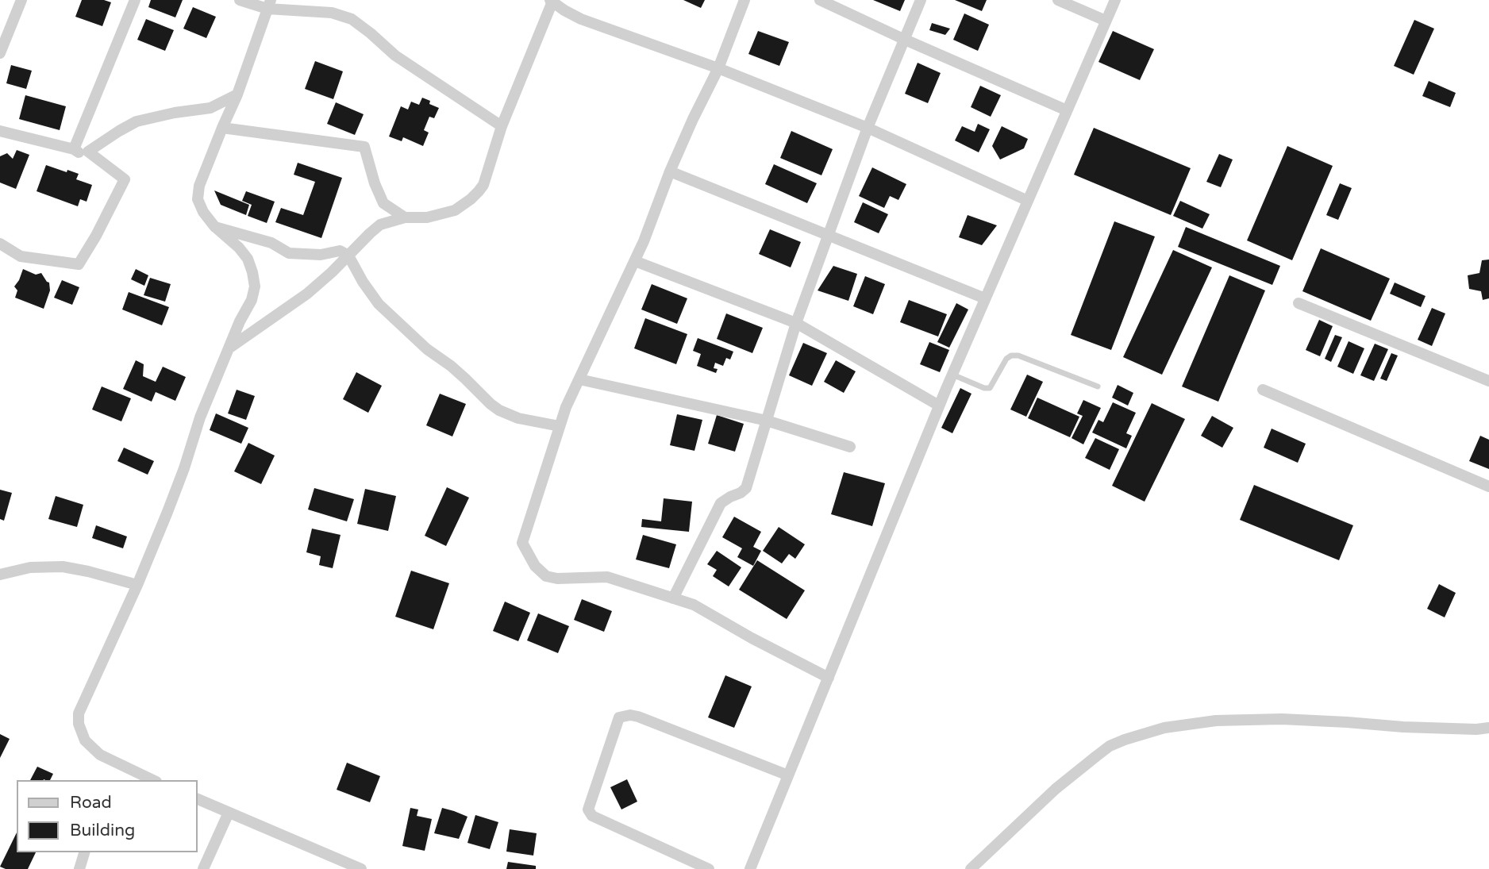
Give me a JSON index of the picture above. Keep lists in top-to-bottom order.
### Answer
{
  "legend": ["Road", "Building"]
}
